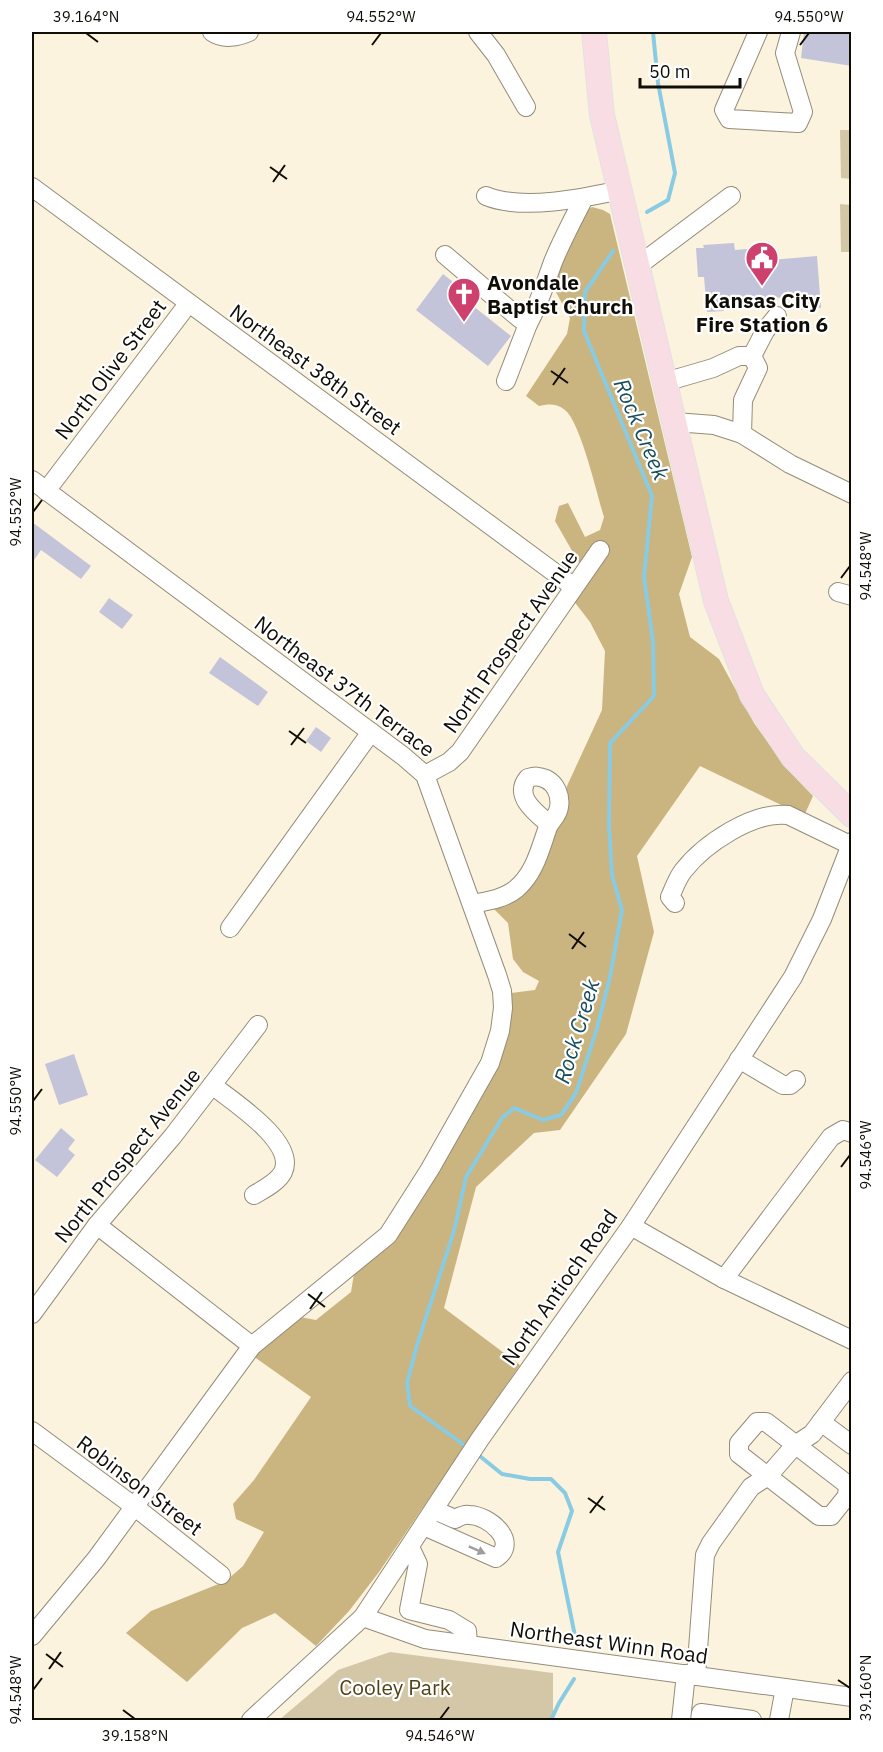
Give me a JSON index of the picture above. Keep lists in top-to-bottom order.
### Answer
{
  "streets": {
    "street": [
      "North Olive Street",
      "Northeast 38th Street",
      "North Prospect Avenue",
      "Northeast 37th Terrace",
      "North Antioch Road",
      "Robinson Street",
      "Northeast Winn Road"
    ]
  },
  "crossings": [
    ["North Olive Street", "Northeast 38th Street"],
    ["North Olive Street", "Northeast 37th Terrace"],
    ["Northeast 38th Street", "North Prospect Avenue"],
    ["North Prospect Avenue", "Northeast 37th Terrace"],
    ["Northeast 37th Terrace", "Robinson Street"],
    ["North Antioch Road", "Northeast Winn Road"]
  ],
  "water": ["Rock Creek"],
  "parks": ["Cooley Park"],
  "places": {
    "public building": ["Kansas City Fire Station 6"],
    "church": ["Avondale Baptist Church"]
  },
  "scale_bar": "50 m",
  "coordinates": [
    "39.164°N",
    "94.552°W",
    "94.550°W",
    "94.548°W",
    "94.546°W",
    "39.160°N",
    "39.158°N"
  ]
}
